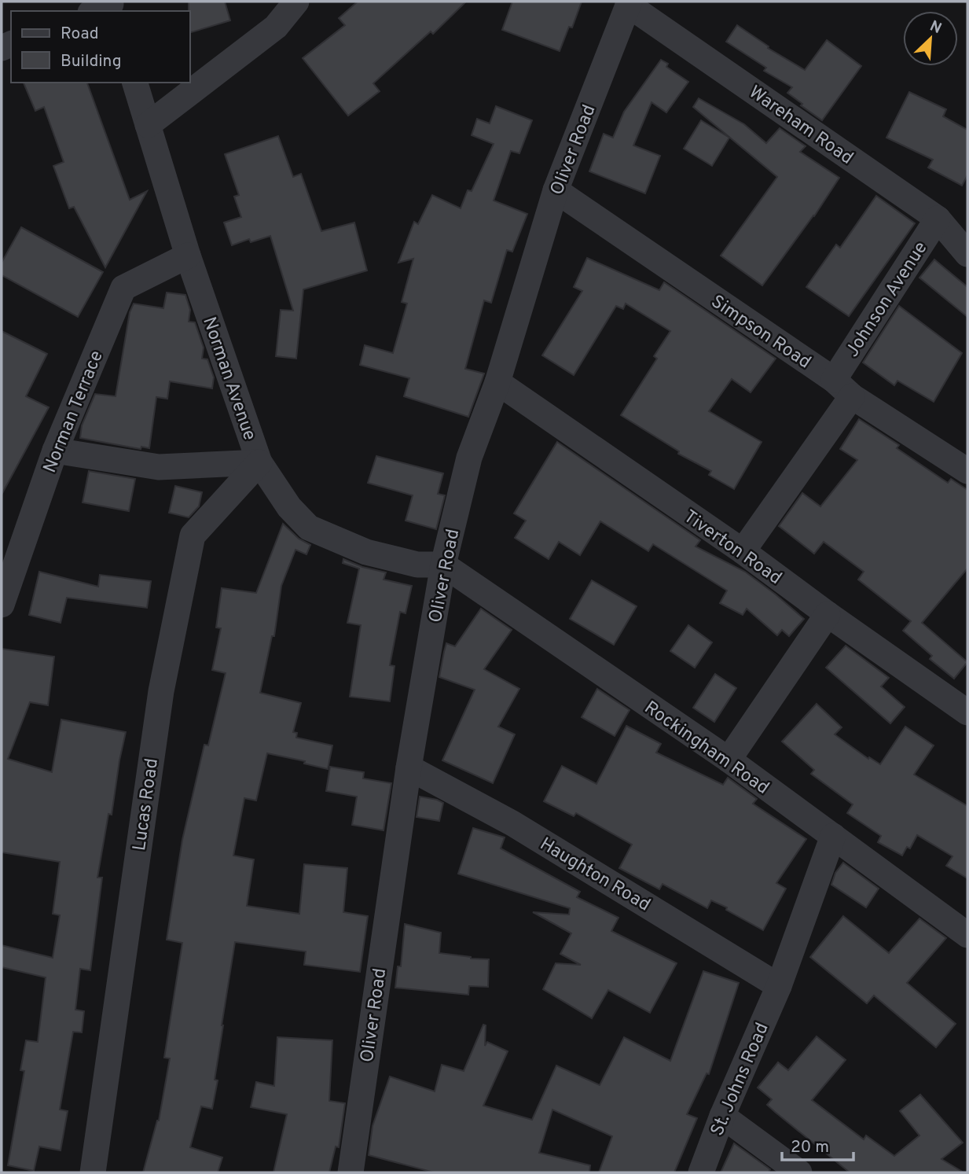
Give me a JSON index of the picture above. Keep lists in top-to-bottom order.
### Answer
{
  "streets": {
    "street": [
      "Wareham Road",
      "Oliver Road",
      "Johnson Avenue",
      "Simpson Road",
      "Norman Avenue",
      "Norman Terrace",
      "Tiverton Road",
      "Rockingham Road",
      "Lucas Road",
      "Haughton Road",
      "St. Johns Road"
    ]
  },
  "crossings": [
    ["Wareham Road", "Oliver Road"],
    ["Wareham Road", "Johnson Avenue"],
    ["Oliver Road", "Simpson Road"],
    ["Oliver Road", "Norman Avenue"],
    ["Oliver Road", "Tiverton Road"],
    ["Oliver Road", "Rockingham Road"],
    ["Oliver Road", "Haughton Road"],
    ["Johnson Avenue", "Simpson Road"],
    ["Johnson Avenue", "Tiverton Road"],
    ["Norman Avenue", "Norman Terrace"],
    ["Norman Avenue", "Rockingham Road"],
    ["Norman Avenue", "Lucas Road"],
    ["Rockingham Road", "St. Johns Road"],
    ["Haughton Road", "St. Johns Road"]
  ],
  "legend": ["Road", "Building"],
  "scale_bar": "20 m",
  "north": "top right"
}
